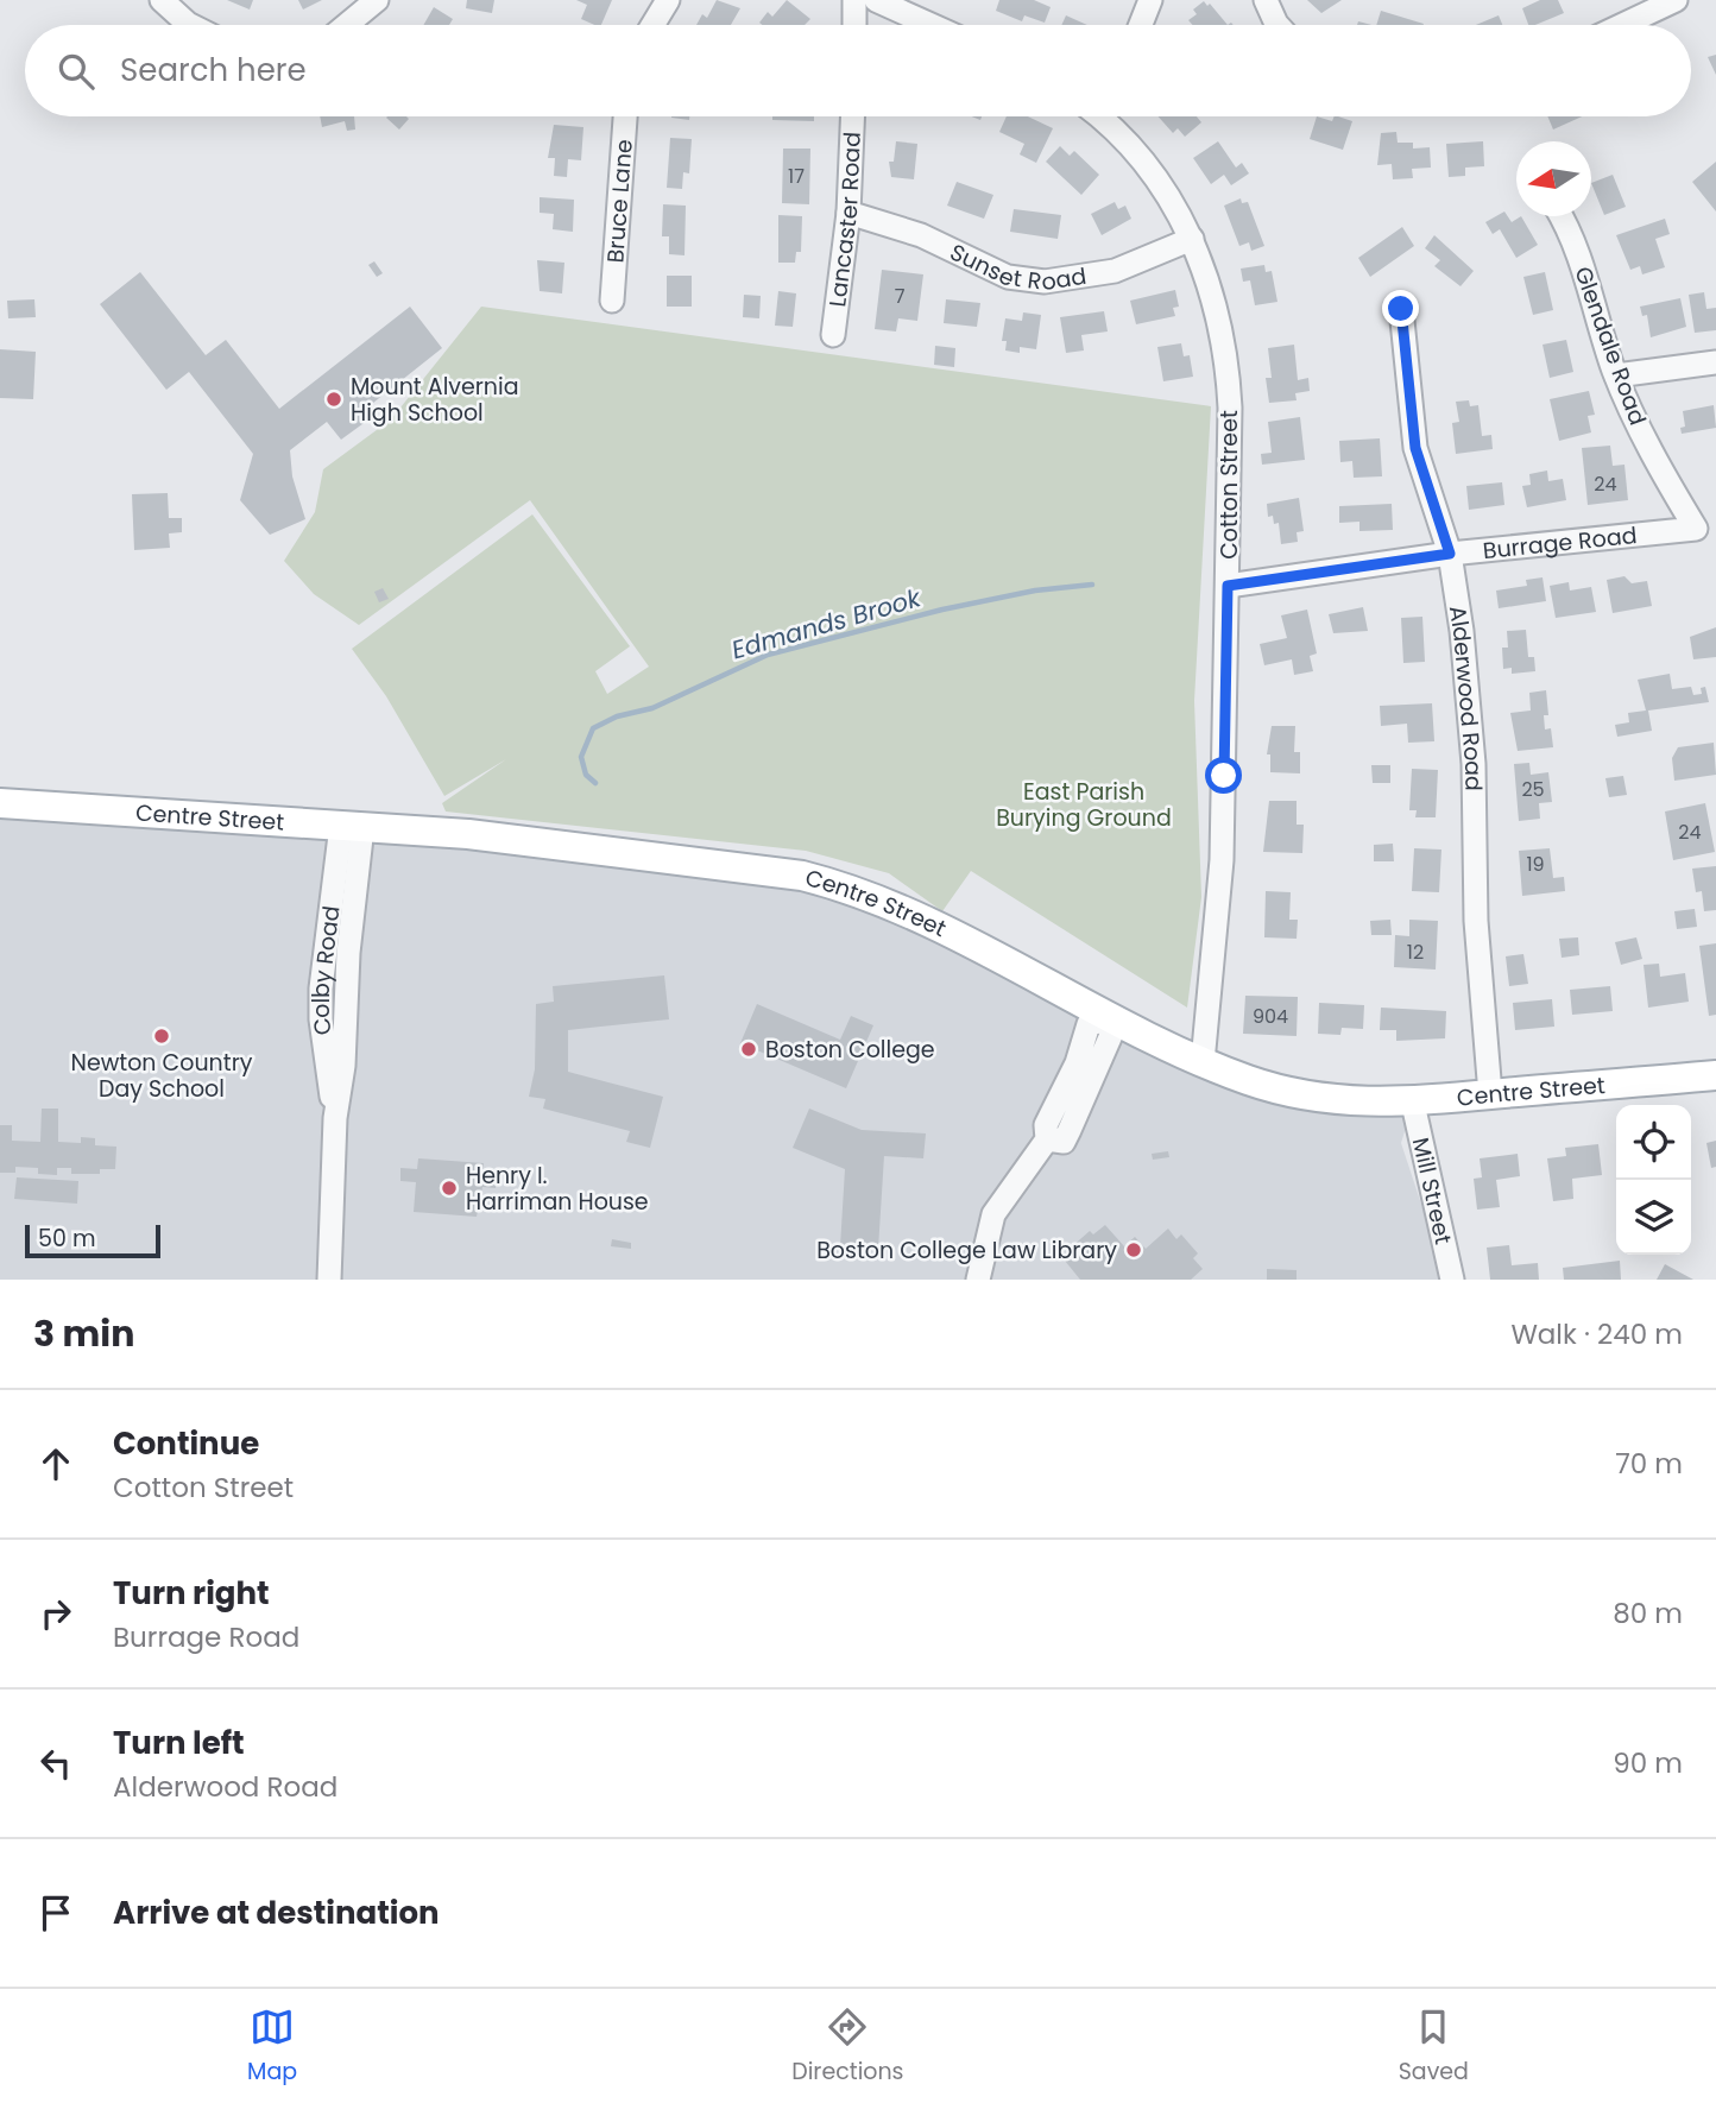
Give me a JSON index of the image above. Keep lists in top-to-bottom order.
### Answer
{
  "streets": {
    "main road": ["Centre Street"],
    "street": [
      "Bruce Lane",
      "Lancaster Road",
      "Sunset Road",
      "Glendale Road",
      "Cotton Street",
      "Burrage Road",
      "Alderwood Road",
      "Colby Road",
      "Mill Street"
    ]
  },
  "crossings": [
    ["Lancaster Road", "Sunset Road"],
    ["Sunset Road", "Cotton Street"],
    ["Glendale Road", "Burrage Road"],
    ["Cotton Street", "Burrage Road"],
    ["Cotton Street", "Centre Street"],
    ["Burrage Road", "Alderwood Road"],
    ["Alderwood Road", "Centre Street"],
    ["Centre Street", "Colby Road"],
    ["Centre Street", "Mill Street"]
  ],
  "water": ["Edmands Brook"],
  "parks": ["East Parish Burying Ground"],
  "places": [
    "Mount Alvernia High School",
    "Newton Country Day School",
    "Boston College",
    "Henry I. Harriman House",
    "Boston College Law Library"
  ],
  "house_numbers": [
    "17",
    "7",
    "24",
    "25",
    "24",
    "19",
    "12",
    "904"
  ],
  "scale_bar": "50 m",
  "north": "left",
  "page": {
    "search": "Search here",
    "scale": "50 m",
    "heading": ["3 min", "Walk · 240 m"],
    "list": [
      ["Continue", "Cotton Street", "70 m"],
      ["Turn right", "Burrage Road", "80 m"],
      ["Turn left", "Alderwood Road", "90 m"],
      "Arrive at destination"
    ],
    "nav": ["Map", "Directions", "Saved"]
  }
}
